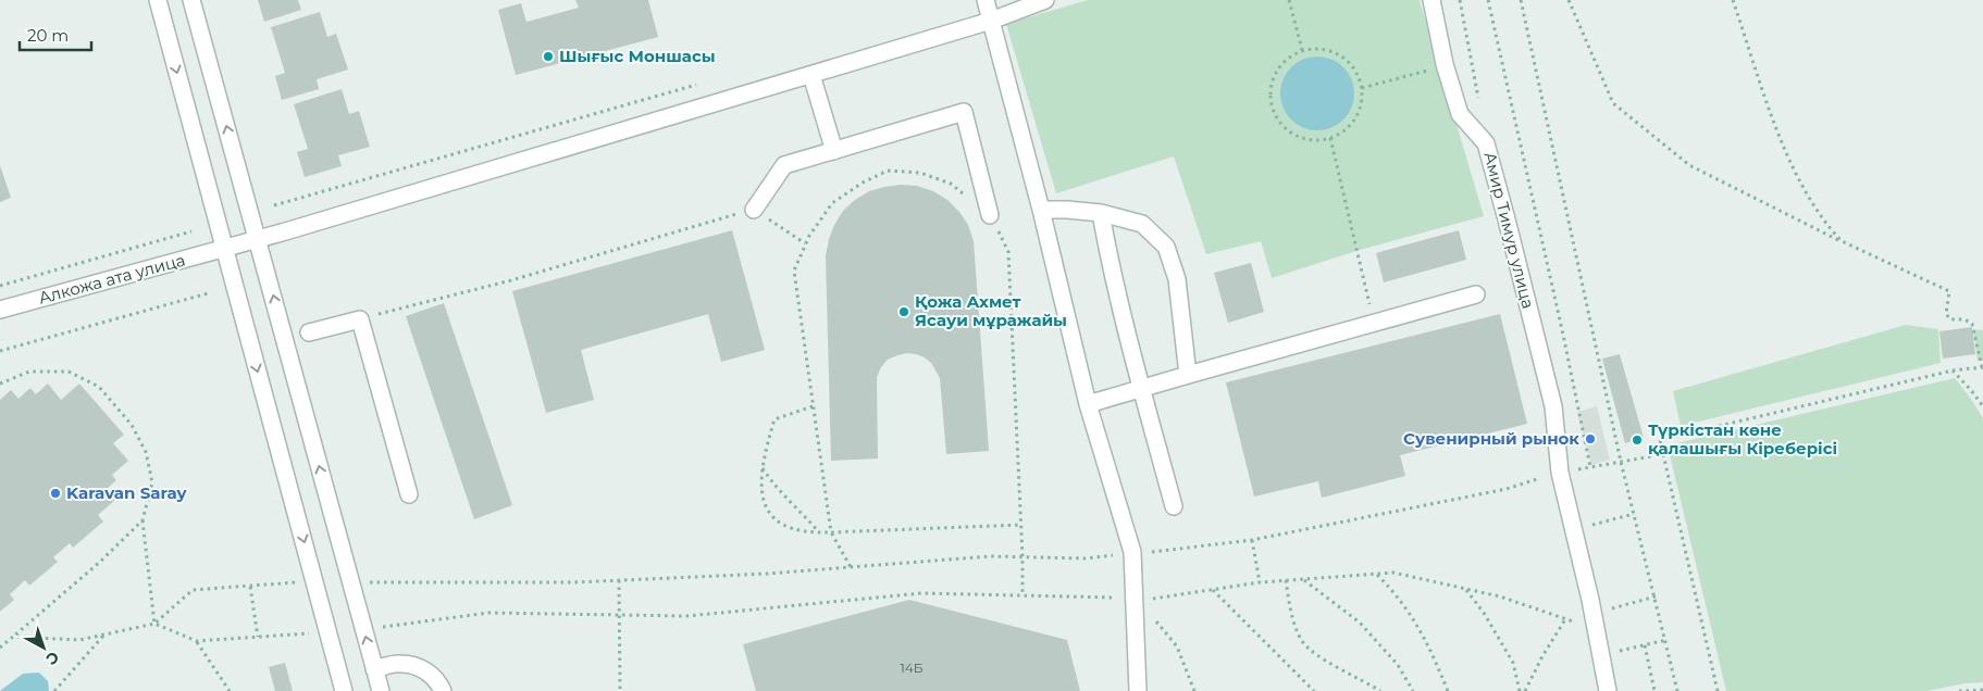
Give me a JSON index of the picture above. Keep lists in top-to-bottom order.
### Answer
{
  "streets": {
    "street": ["Амир Тимур улица", "Алкожа ата улица"]
  },
  "places": [
    "Шығыс Моншасы",
    "Қожа Ахмет Ясауи мұражайы",
    "Сувенирный рынок",
    "Түркістан көне қалашығы Кіреберісі",
    "Karavan Saray"
  ],
  "house_numbers": ["14Б"],
  "scale_bar": "20 m",
  "north": "bottom right"
}
